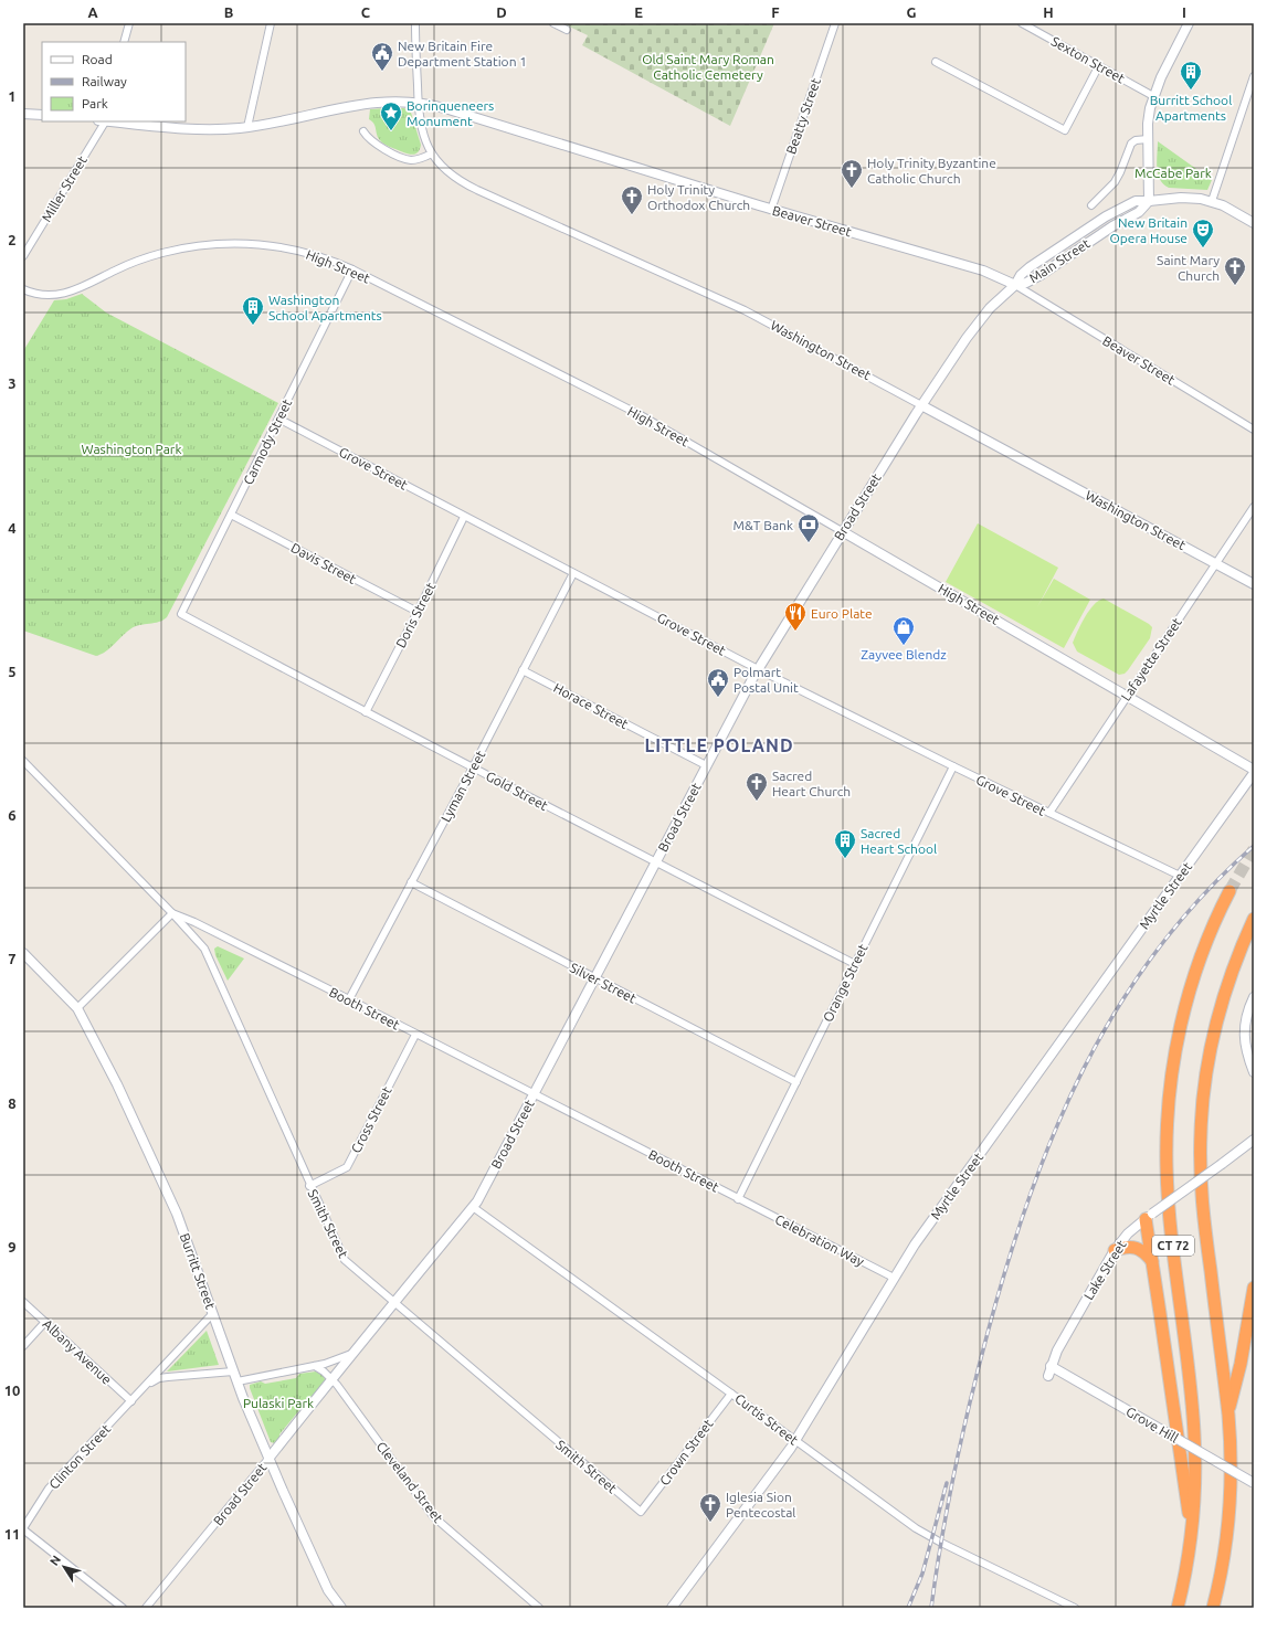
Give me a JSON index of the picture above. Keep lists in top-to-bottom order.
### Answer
{
  "streets": {
    "highway": ["CT 72"],
    "street": [
      "Sexton Street",
      "Beatty Street",
      "Miller Street",
      "Beaver Street",
      "Main Street",
      "High Street",
      "Washington Street",
      "Carmody Street",
      "Grove Street",
      "Broad Street",
      "Davis Street",
      "Doris Street",
      "Lafayette Street",
      "Horace Street",
      "Lyman Street",
      "Gold Street",
      "Myrtle Street",
      "Silver Street",
      "Orange Street",
      "Booth Street",
      "Cross Street",
      "Smith Street",
      "Celebration Way",
      "Lake Street",
      "Burritt Street",
      "Albany Avenue",
      "Curtis Street",
      "Grove Hill",
      "Crown Street",
      "Clinton Street",
      "Cleveland Street"
    ]
  },
  "crossings": [
    ["Beatty Street", "Beaver Street"],
    ["Beaver Street", "Main Street"],
    ["Beaver Street", "Washington Street"],
    ["Beaver Street", "Broad Street"],
    ["Main Street", "Broad Street"],
    ["High Street", "Carmody Street"],
    ["High Street", "Broad Street"],
    ["High Street", "Lafayette Street"],
    ["High Street", "Myrtle Street"],
    ["Washington Street", "Broad Street"],
    ["Washington Street", "Lafayette Street"],
    ["Carmody Street", "Grove Street"],
    ["Carmody Street", "Davis Street"],
    ["Carmody Street", "Gold Street"],
    ["Grove Street", "Broad Street"],
    ["Grove Street", "Doris Street"],
    ["Grove Street", "Lafayette Street"],
    ["Grove Street", "Lyman Street"],
    ["Grove Street", "Myrtle Street"],
    ["Grove Street", "Orange Street"],
    ["Broad Street", "Horace Street"],
    ["Broad Street", "Gold Street"],
    ["Broad Street", "Silver Street"],
    ["Broad Street", "Booth Street"],
    ["Broad Street", "Smith Street"],
    ["Broad Street", "Burritt Street"],
    ["Broad Street", "Curtis Street"],
    ["Broad Street", "Cleveland Street"],
    ["Davis Street", "Doris Street"],
    ["Doris Street", "Gold Street"],
    ["Horace Street", "Lyman Street"],
    ["Lyman Street", "Gold Street"],
    ["Lyman Street", "Silver Street"],
    ["Lyman Street", "Booth Street"],
    ["Gold Street", "Orange Street"],
    ["Myrtle Street", "Celebration Way"],
    ["Myrtle Street", "Curtis Street"],
    ["Silver Street", "Orange Street"],
    ["Orange Street", "Booth Street"],
    ["Booth Street", "Cross Street"],
    ["Booth Street", "Smith Street"],
    ["Booth Street", "Celebration Way"],
    ["Cross Street", "Smith Street"],
    ["Smith Street", "Crown Street"],
    ["Lake Street", "Grove Hill"],
    ["Burritt Street", "Clinton Street"],
    ["Albany Avenue", "Clinton Street"],
    ["Curtis Street", "Crown Street"]
  ],
  "districts": ["LITTLE POLAND"],
  "parks": [
    "Old Saint Mary Roman Catholic Cemetery",
    "McCabe Park",
    "Washington Park",
    "Pulaski Park"
  ],
  "places": {
    "public building": ["New Britain Fire Department Station 1", "Polmart Postal Unit"],
    "building": ["Burritt School Apartments", "Washington School Apartments", "Sacred Heart School"],
    "place": ["Borinqueneers Monument"],
    "church": [
      "Holy Trinity Byzantine Catholic Church",
      "Holy Trinity Orthodox Church",
      "Saint Mary Church",
      "Sacred Heart Church",
      "Iglesia Sion Pentecostal"
    ],
    "theatre": ["New Britain Opera House"],
    "bank": ["M&T Bank"],
    "restaurant": ["Euro Plate"],
    "shop": ["Zayvee Blendz"]
  },
  "legend": ["Road", "Railway", "Park"],
  "north": "top left",
  "grid": {
    "columns": [
      "A",
      "B",
      "C",
      "D",
      "E",
      "F",
      "G",
      "H",
      "I"
    ],
    "rows": [
      "1",
      "2",
      "3",
      "4",
      "5",
      "6",
      "7",
      "8",
      "9",
      "10",
      "11"
    ]
  }
}
